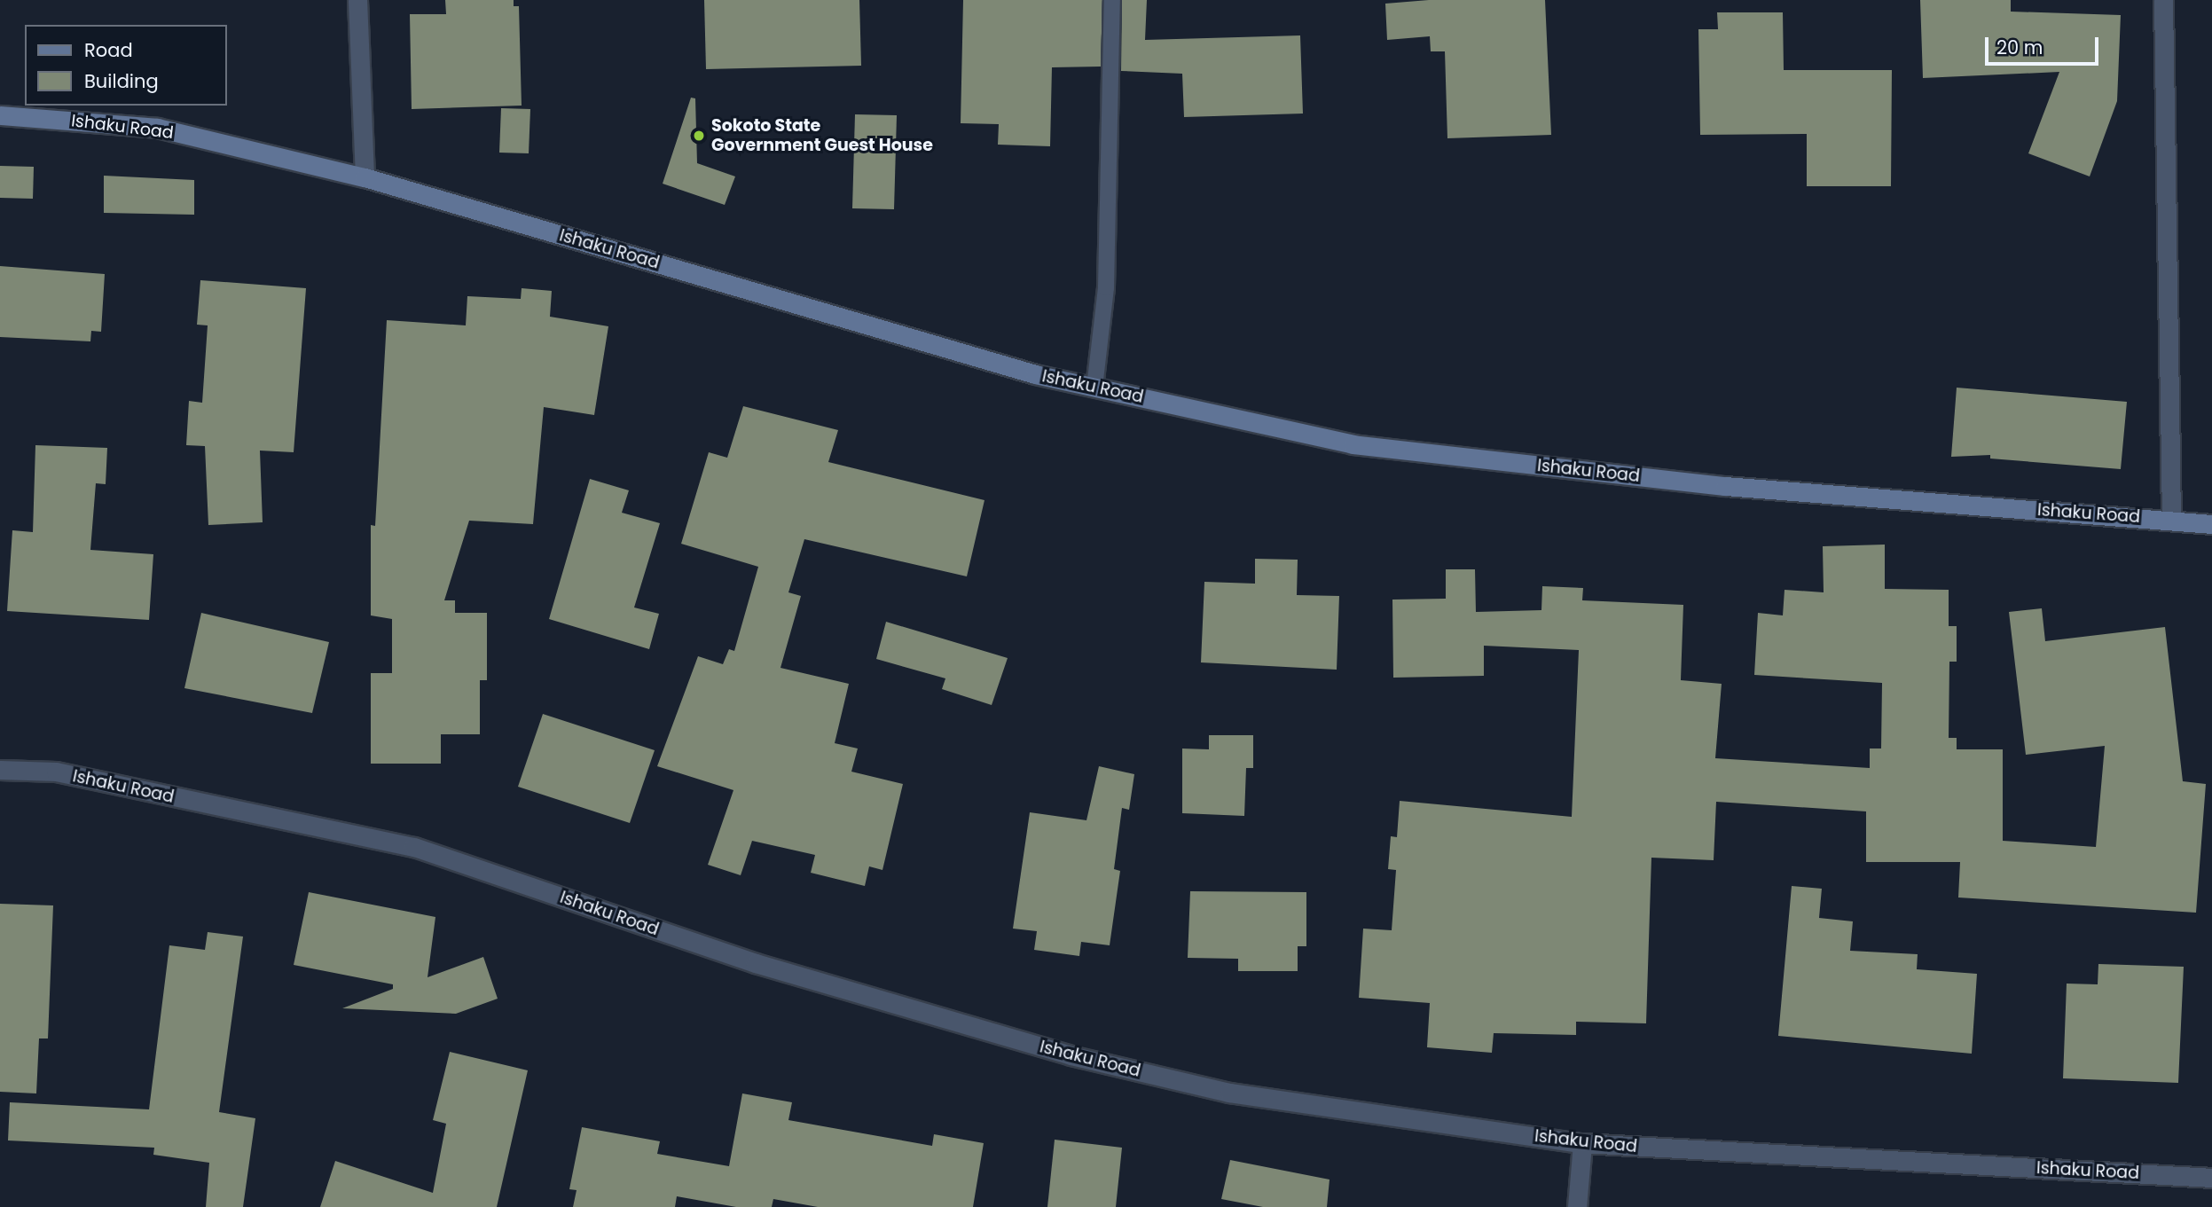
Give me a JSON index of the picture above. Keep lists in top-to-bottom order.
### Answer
{
  "streets": {
    "street": ["Ishaku Road"]
  },
  "places": ["Sokoto State Government Guest House"],
  "legend": ["Road", "Building"],
  "scale_bar": "20 m"
}
